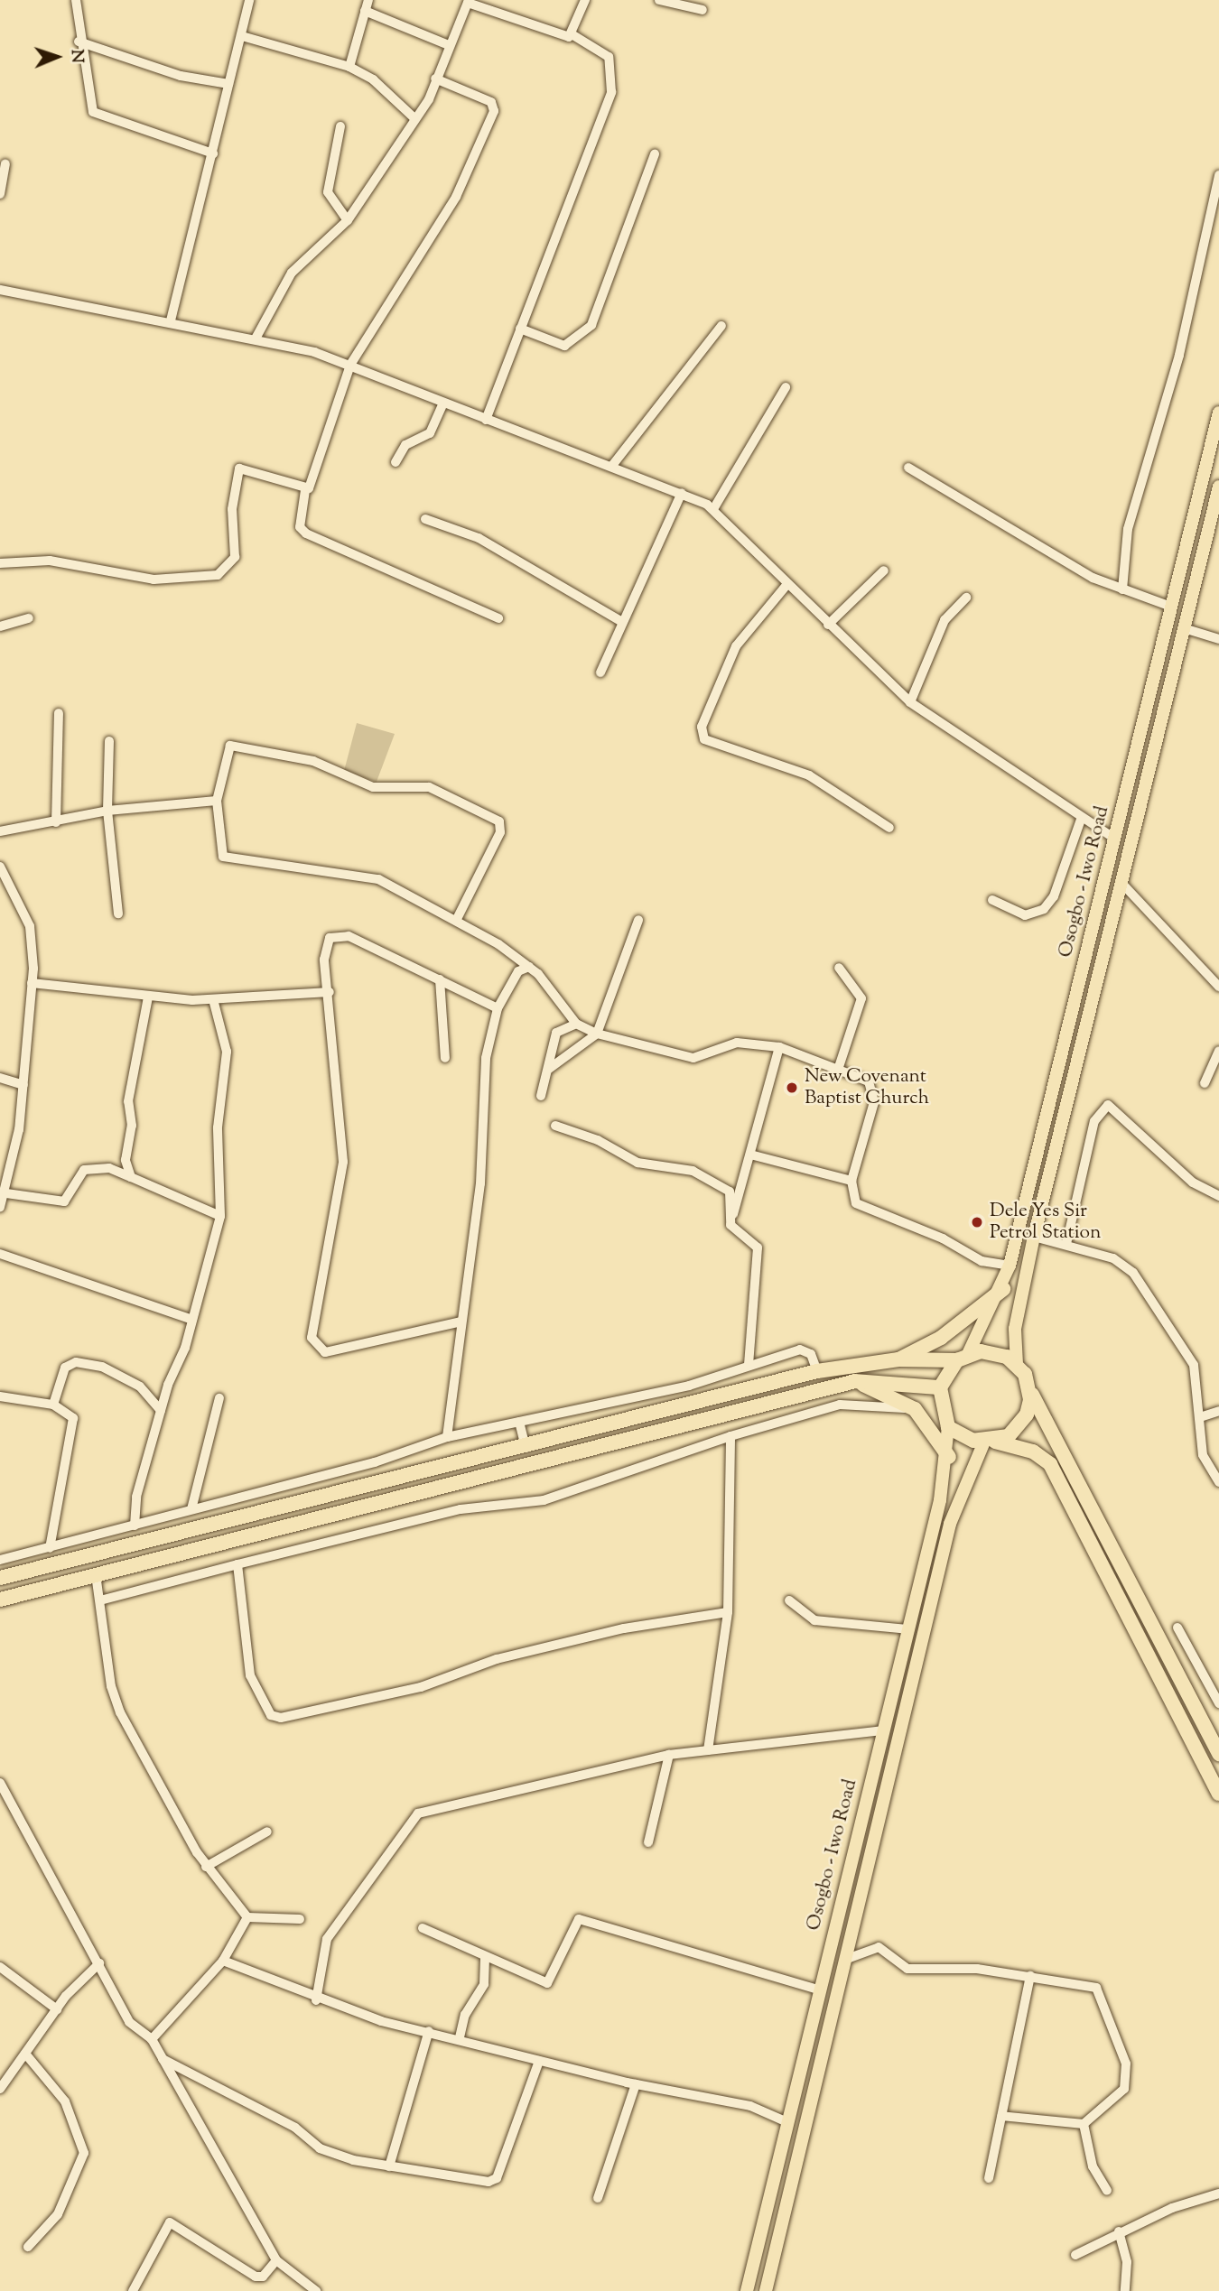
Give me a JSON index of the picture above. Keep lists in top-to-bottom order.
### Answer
{
  "streets": {
    "main road": ["Osogbo - Iwo Road"]
  },
  "places": ["New Covenant Baptist Church", "Dele Yes Sir Petrol Station"],
  "north": "right"
}
